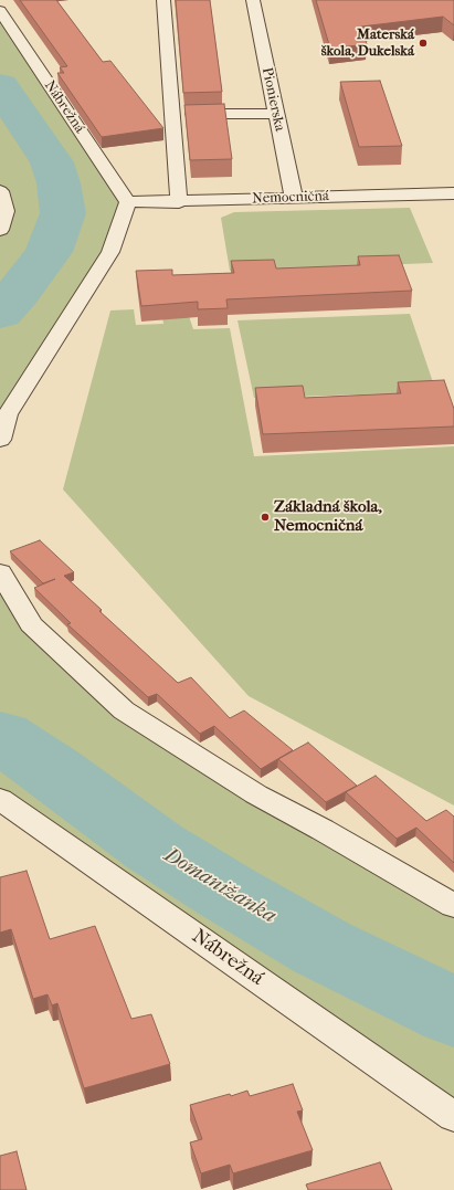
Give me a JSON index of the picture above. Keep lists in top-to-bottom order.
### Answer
{
  "streets": {
    "street": ["Pionierska", "Nábrežná", "Nemocničná"]
  },
  "crossings": [
    ["Pionierska", "Nemocničná"],
    ["Nábrežná", "Nemocničná"]
  ],
  "water": ["Domanižanka"],
  "places": ["Materská škola, Dukelská", "Základná škola, Nemocničná"]
}
